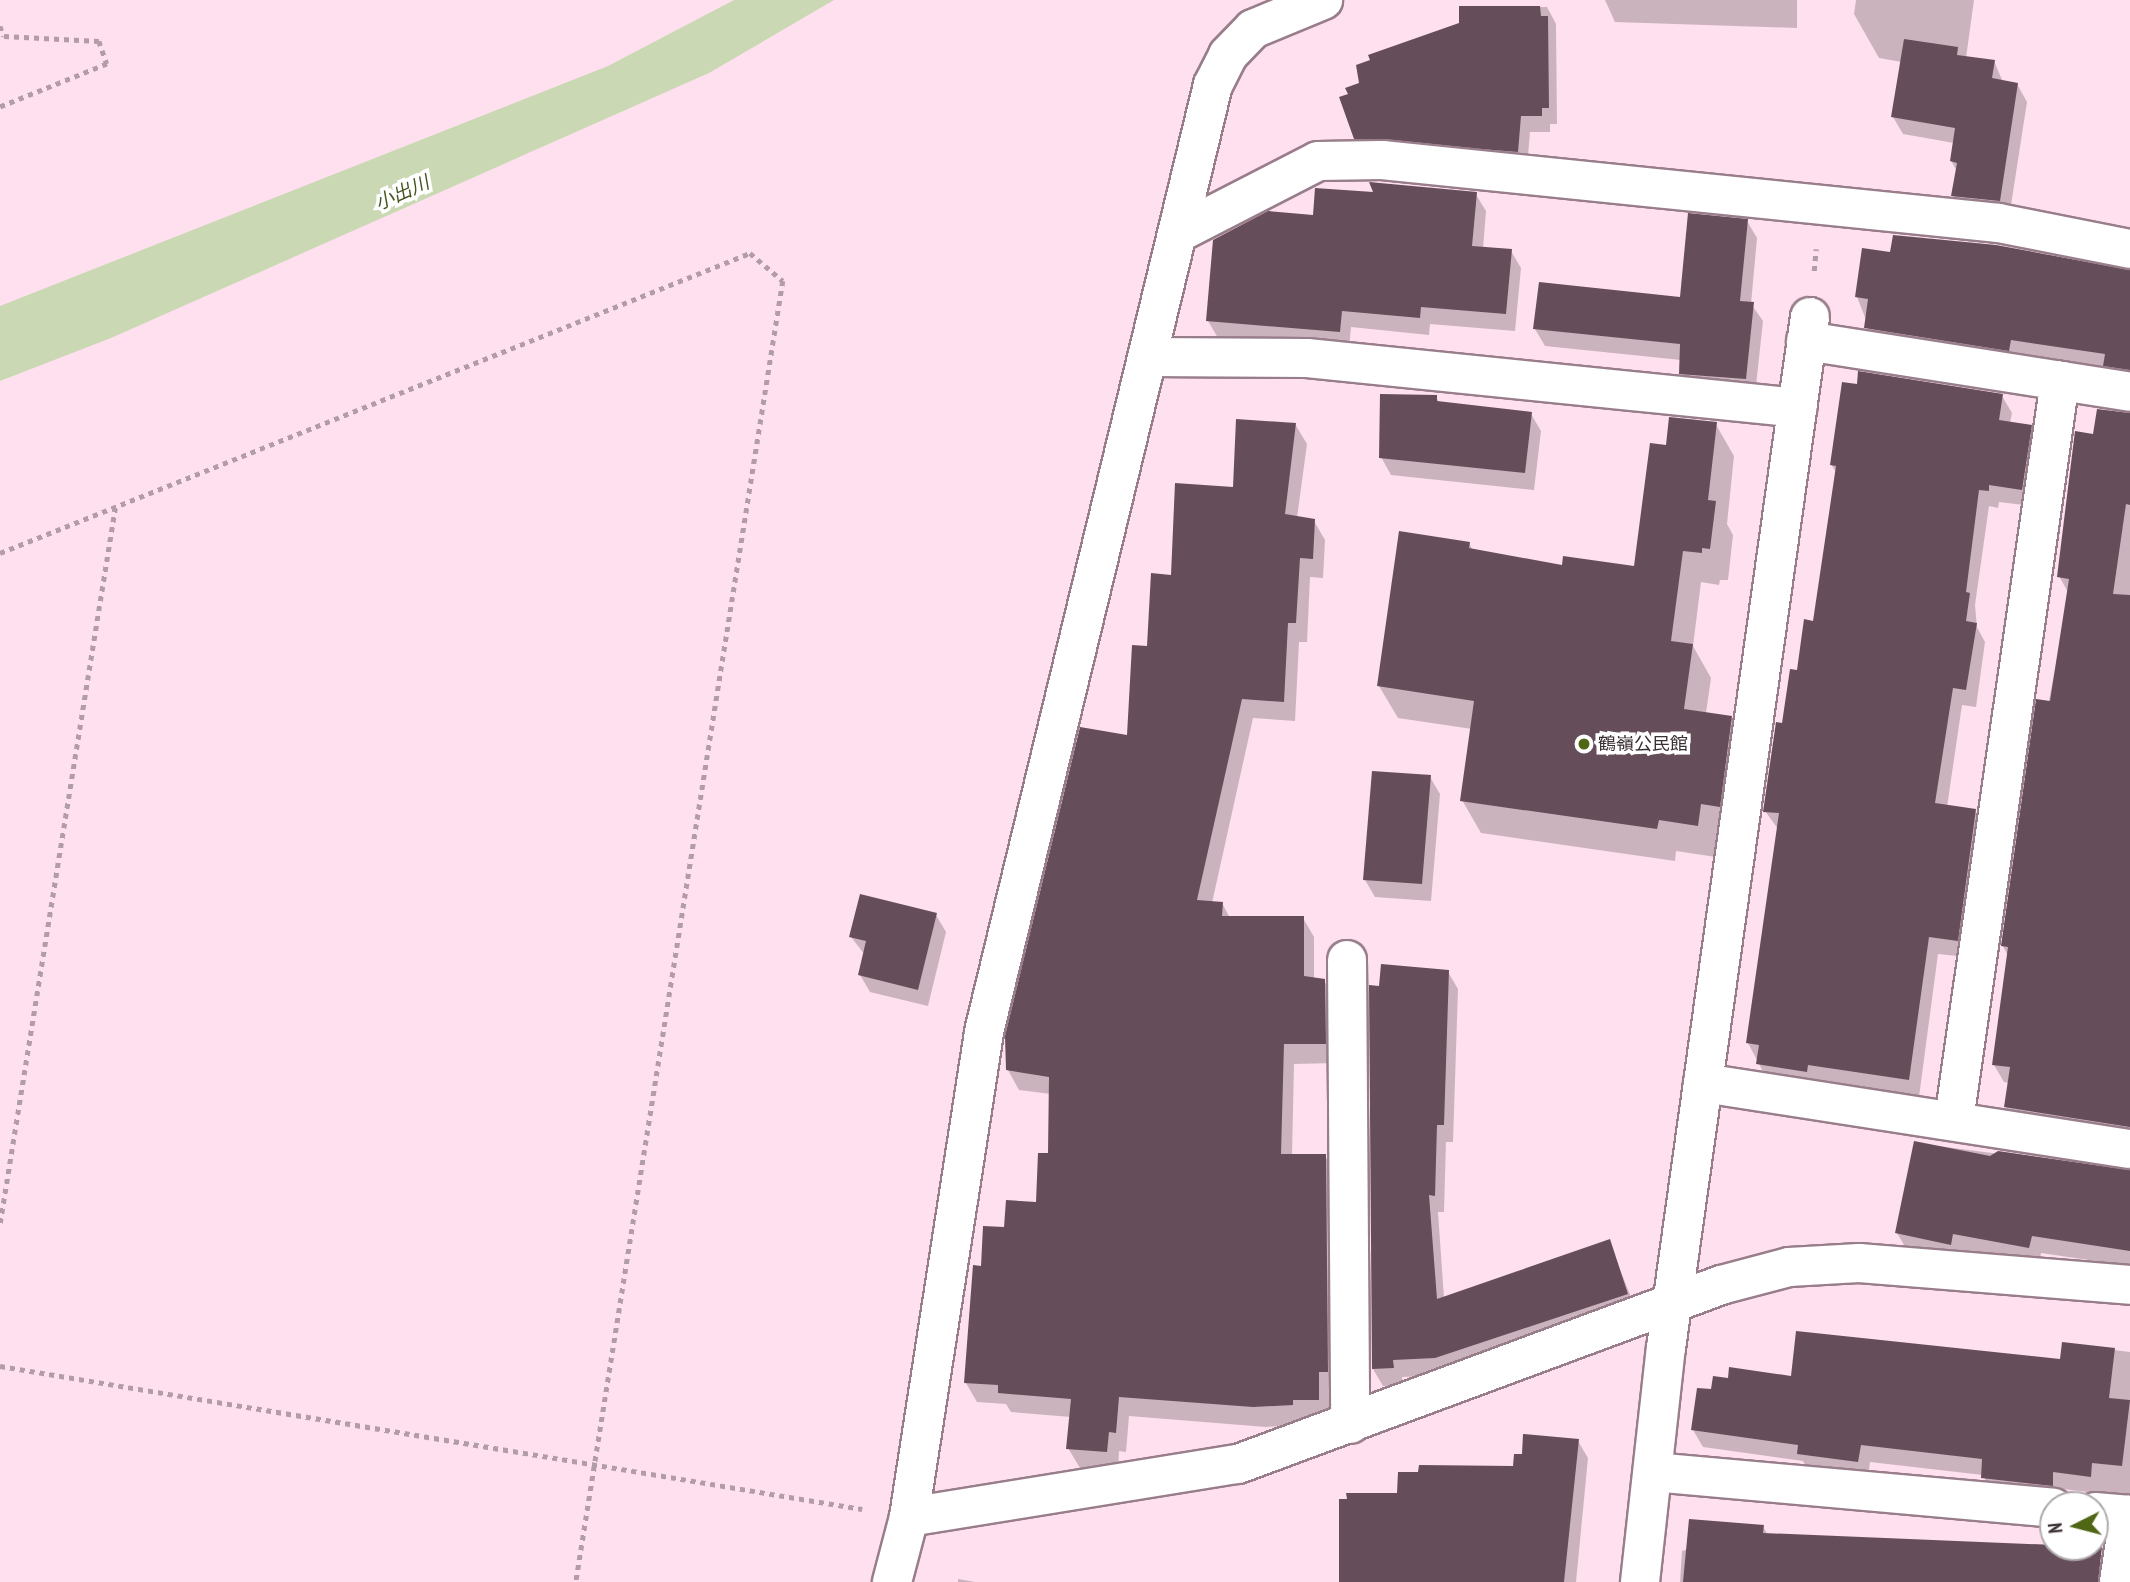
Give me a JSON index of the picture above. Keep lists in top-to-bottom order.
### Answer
{
  "water": ["小出川"],
  "places": ["鶴嶺公民館"],
  "north": "left"
}
